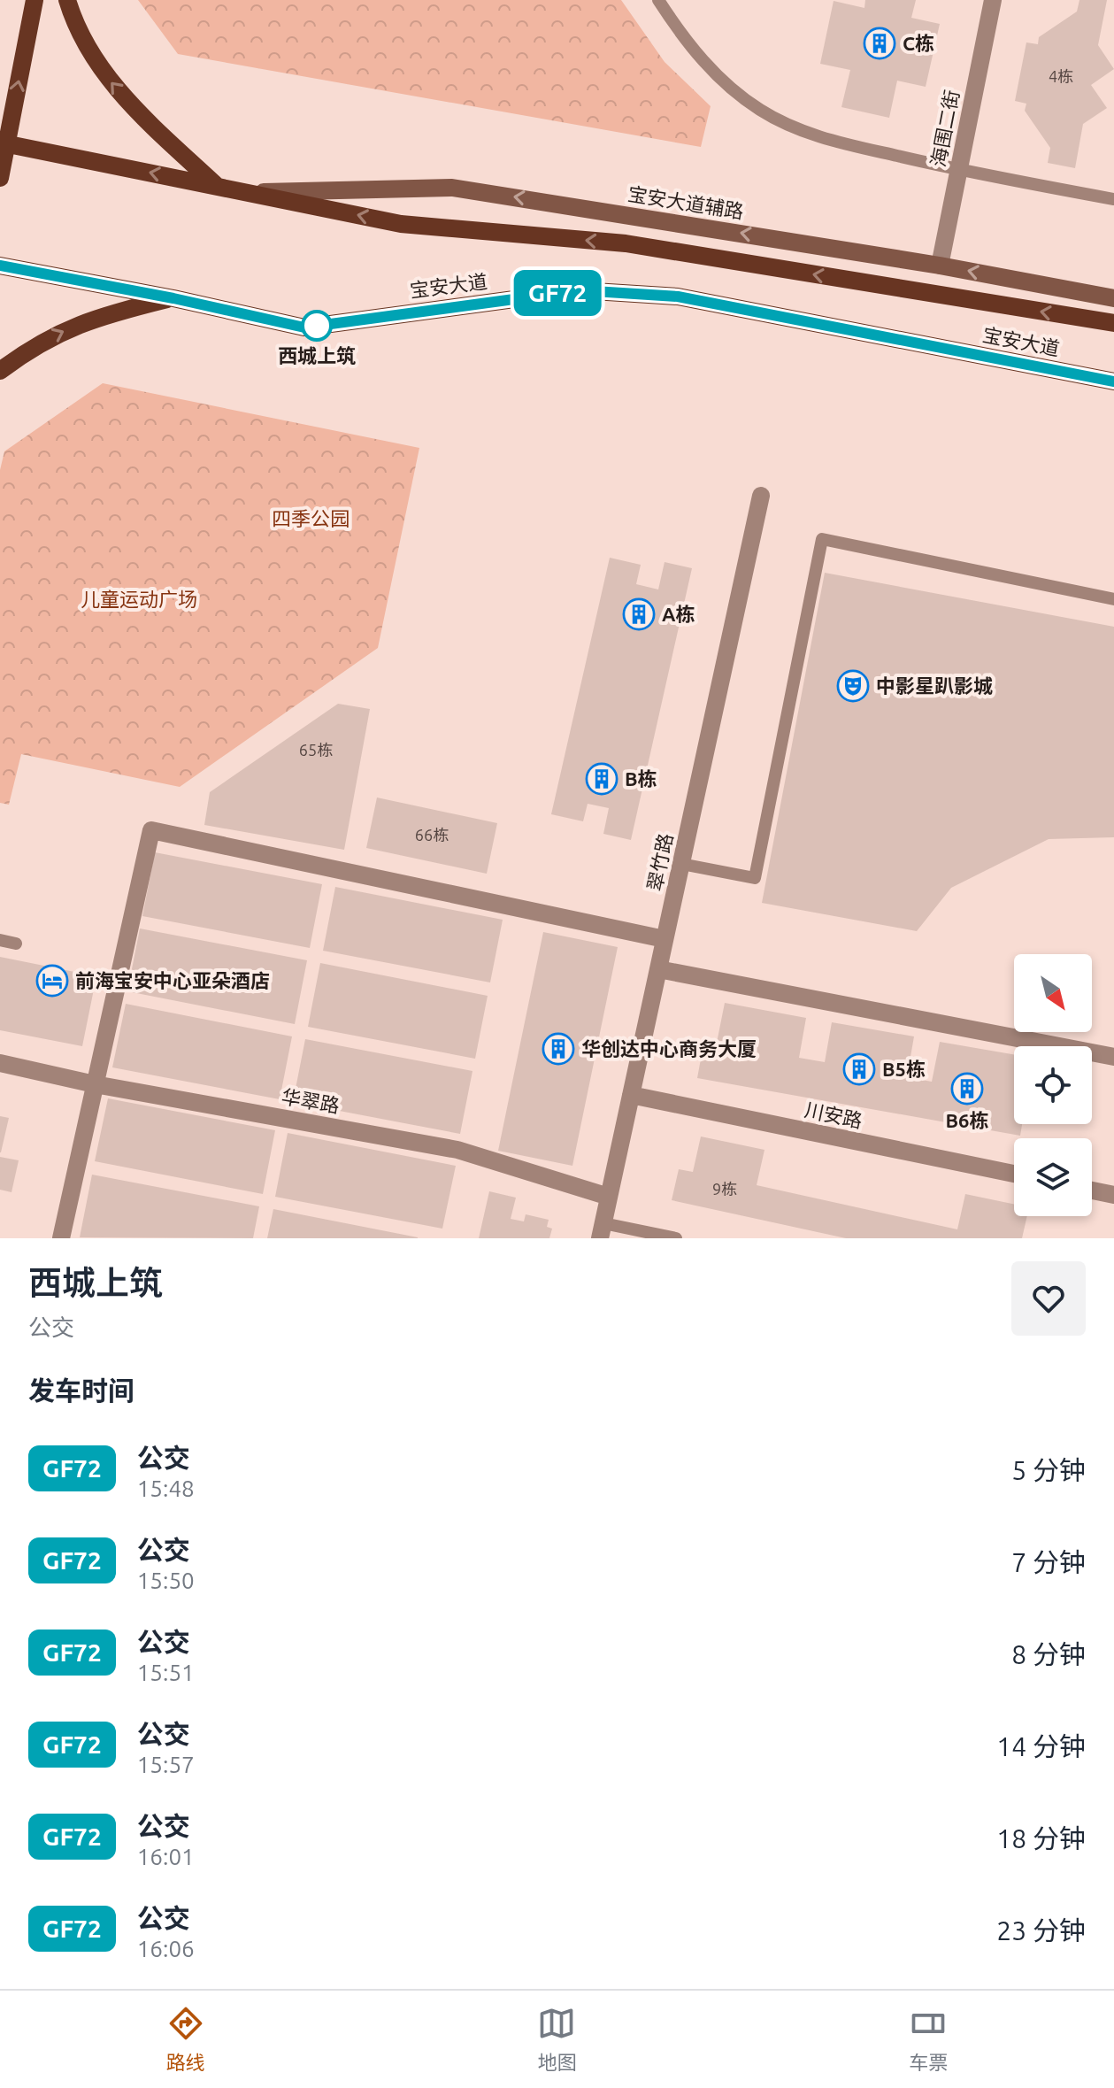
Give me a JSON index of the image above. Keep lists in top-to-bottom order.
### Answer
{
  "streets": {
    "main road": ["宝安大道辅路", "宝安大道"],
    "street": [
      "海围二街",
      "翠竹路",
      "华翠路",
      "川安路"
    ]
  },
  "crossings": [
    ["海围二街", "宝安大道辅路"],
    ["宝安大道辅路", "宝安大道"],
    ["翠竹路", "华翠路"],
    ["翠竹路", "川安路"]
  ],
  "one_way": ["宝安大道辅路"],
  "parks": ["四季公园", "儿童运动广场"],
  "places": {
    "building": [
      "C栋",
      "A栋",
      "B栋",
      "华创达中心商务大厦",
      "B5栋",
      "B6栋"
    ],
    "other": ["西城上筑"],
    "theatre": ["中影星趴影城"],
    "hotel": ["前海宝安中心亚朵酒店"]
  },
  "lines": ["bus line GF72"],
  "house_numbers": [
    "4栋",
    "65栋",
    "66栋",
    "9栋"
  ],
  "north": "bottom right",
  "page": {
    "on_map": "GF72",
    "heading": [
      ["西城上筑", "公交"],
      "发车时间"
    ],
    "list": [
      {
        "mark": "GF72",
        "name": "公交",
        "note": "15:48",
        "value": "5 分钟"
      },
      {
        "mark": "GF72",
        "name": "公交",
        "note": "15:50",
        "value": "7 分钟"
      },
      {
        "mark": "GF72",
        "name": "公交",
        "note": "15:51",
        "value": "8 分钟"
      },
      {
        "mark": "GF72",
        "name": "公交",
        "note": "15:57",
        "value": "14 分钟"
      },
      {
        "mark": "GF72",
        "name": "公交",
        "note": "16:01",
        "value": "18 分钟"
      },
      {
        "mark": "GF72",
        "name": "公交",
        "note": "16:06",
        "value": "23 分钟"
      }
    ],
    "tabs": ["路线", "地图", "车票"]
  }
}
